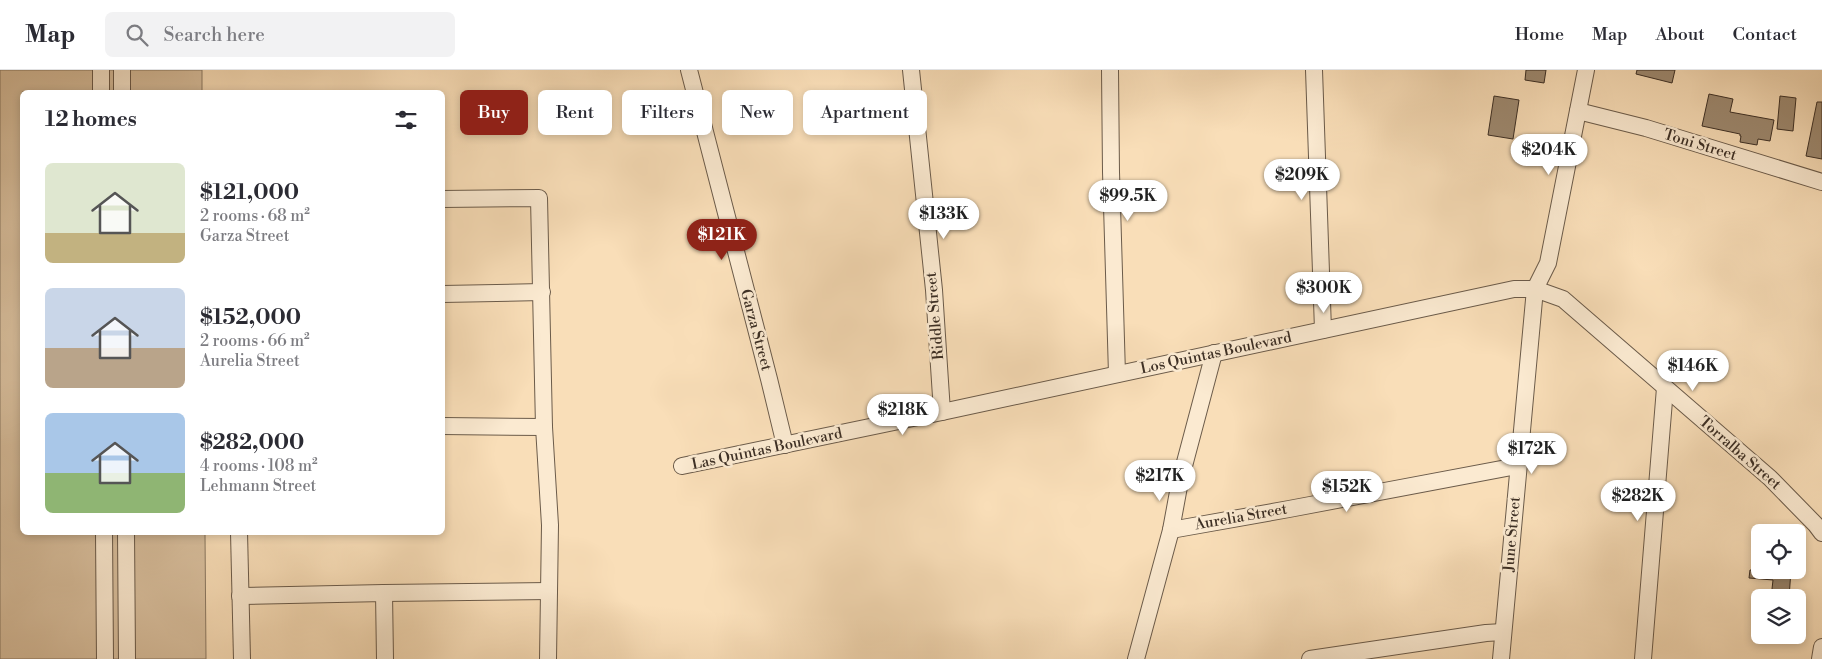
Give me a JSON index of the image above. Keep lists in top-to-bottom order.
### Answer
{
  "streets": {
    "street": [
      "Toni Street",
      "Riddle Street",
      "Garza Street",
      "Los Quintas Boulevard",
      "Las Quintas Boulevard",
      "Torralba Street",
      "Aurelia Street",
      "June Street"
    ]
  },
  "crossings": [
    ["Riddle Street", "Las Quintas Boulevard"],
    ["Garza Street", "Las Quintas Boulevard"],
    ["Los Quintas Boulevard", "Las Quintas Boulevard"],
    ["Los Quintas Boulevard", "Torralba Street"],
    ["Los Quintas Boulevard", "June Street"],
    ["Torralba Street", "June Street"],
    ["Aurelia Street", "June Street"]
  ],
  "page": {
    "header": "Map",
    "search": "Search here",
    "nav": [
      "Home",
      "Map",
      "About",
      "Contact"
    ],
    "chip": [
      "Buy",
      "Rent",
      "Filters",
      "New",
      "Apartment"
    ],
    "heading": "12 homes",
    "price": [
      "$204K",
      "$209K",
      "$99.5K",
      "$133K",
      "$121K",
      "$300K",
      "$146K",
      "$218K",
      "$172K",
      "$217K",
      "$152K",
      "$282K"
    ],
    "list": [
      {
        "name": "$121,000",
        "note": "2 rooms · 68 m² · Garza Street"
      },
      {
        "name": "$152,000",
        "note": "2 rooms · 66 m² · Aurelia Street"
      },
      {
        "name": "$282,000",
        "note": "4 rooms · 108 m² · Lehmann Street"
      }
    ]
  }
}
